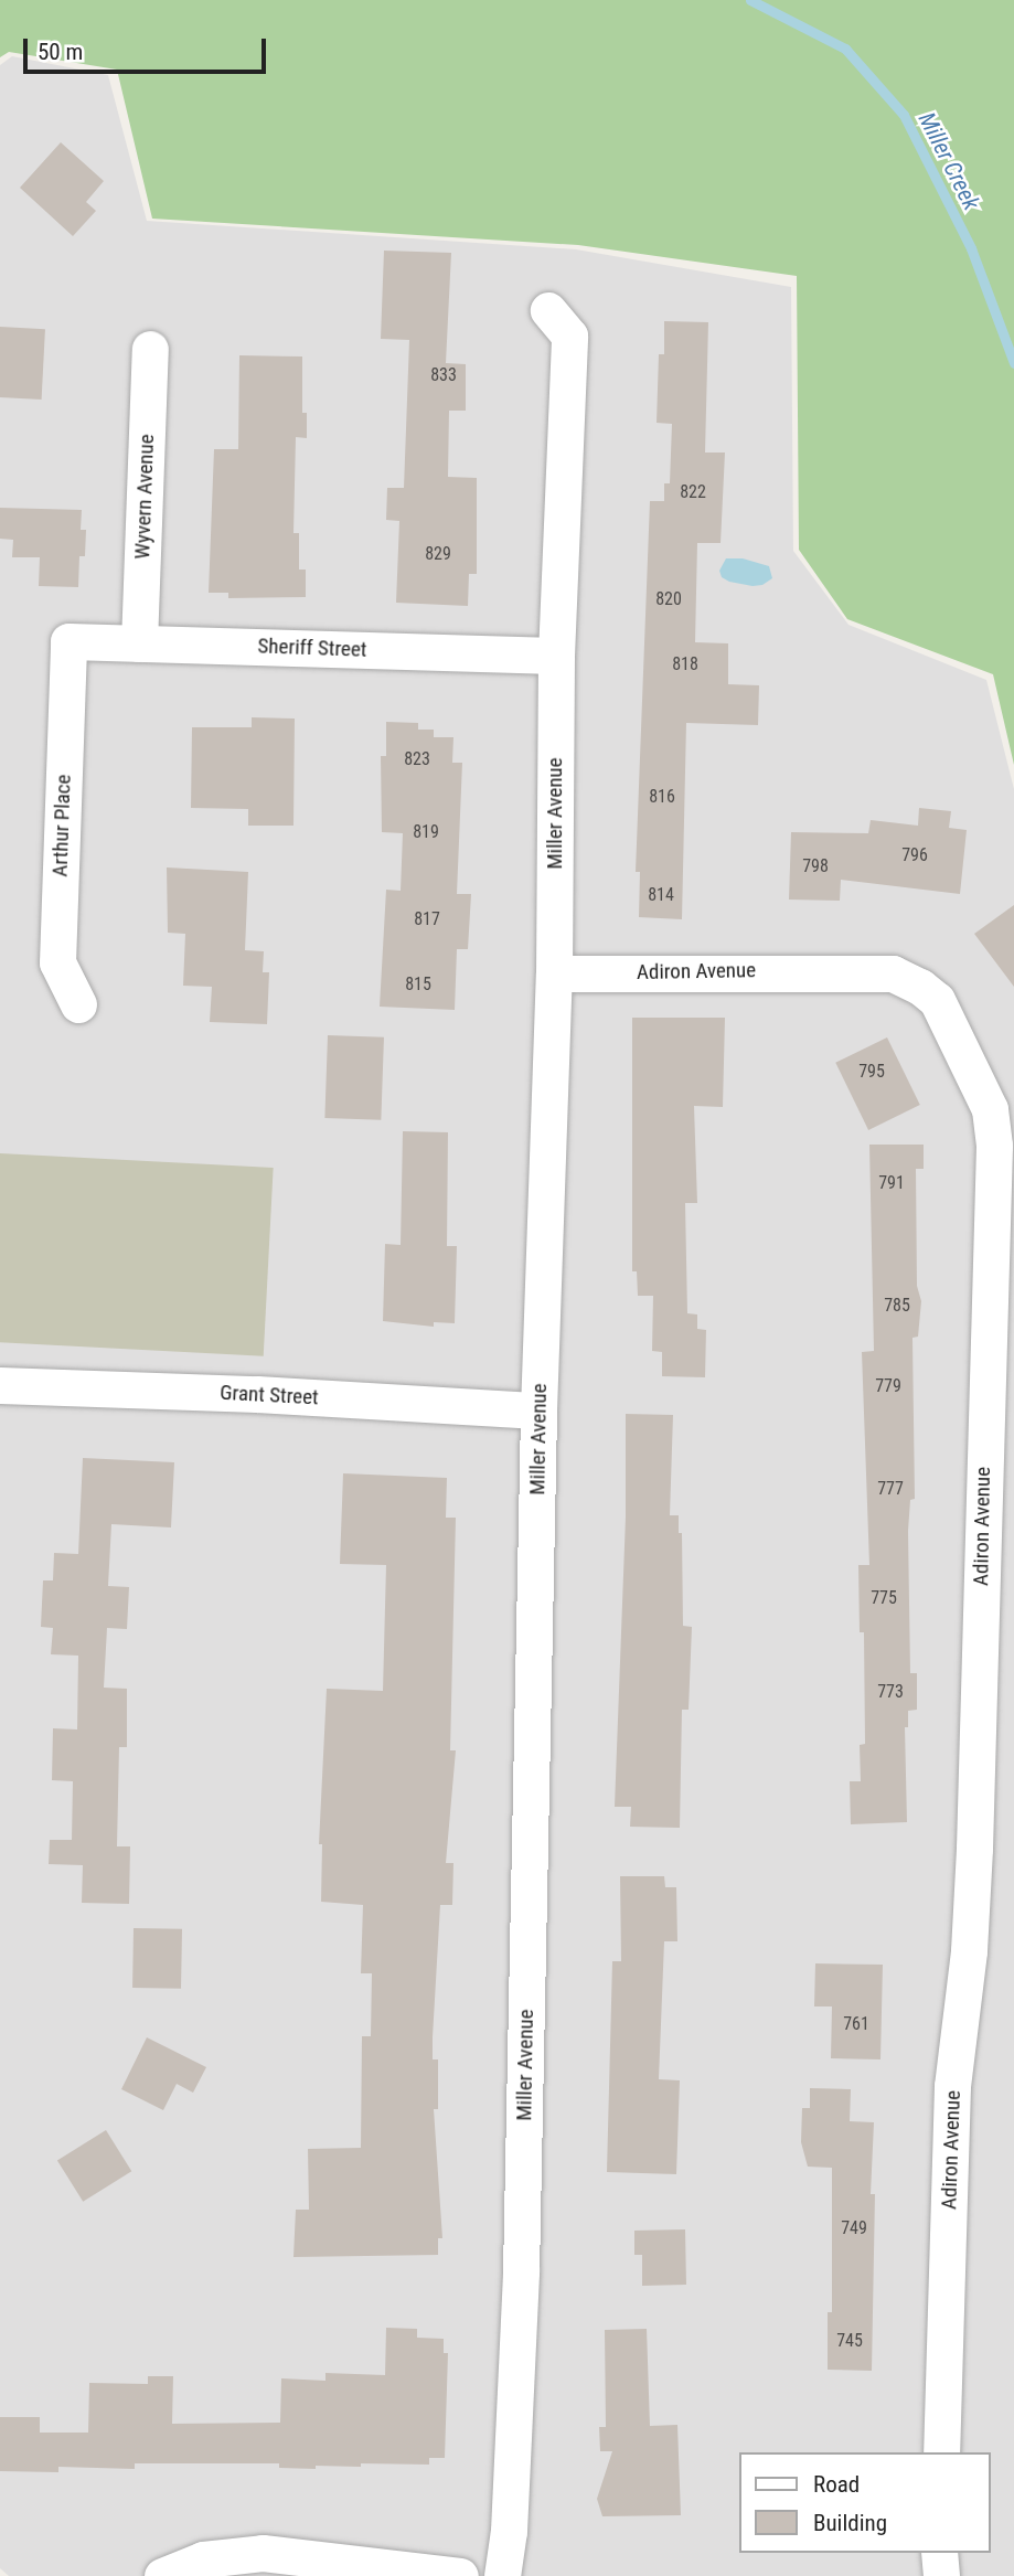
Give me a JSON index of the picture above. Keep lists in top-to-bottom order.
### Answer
{
  "streets": {
    "street": [
      "Wyvern Avenue",
      "Sheriff Street",
      "Miller Avenue",
      "Arthur Place",
      "Adiron Avenue",
      "Grant Street"
    ]
  },
  "crossings": [
    ["Wyvern Avenue", "Sheriff Street"],
    ["Sheriff Street", "Miller Avenue"],
    ["Sheriff Street", "Arthur Place"],
    ["Miller Avenue", "Adiron Avenue"],
    ["Miller Avenue", "Grant Street"]
  ],
  "water": ["Miller Creek"],
  "house_numbers": [
    "833",
    "822",
    "829",
    "820",
    "818",
    "823",
    "816",
    "819",
    "796",
    "798",
    "814",
    "817",
    "815",
    "795",
    "791",
    "785",
    "779",
    "777",
    "775",
    "773",
    "761",
    "749",
    "745"
  ],
  "legend": ["Road", "Building"],
  "scale_bar": "50 m"
}
